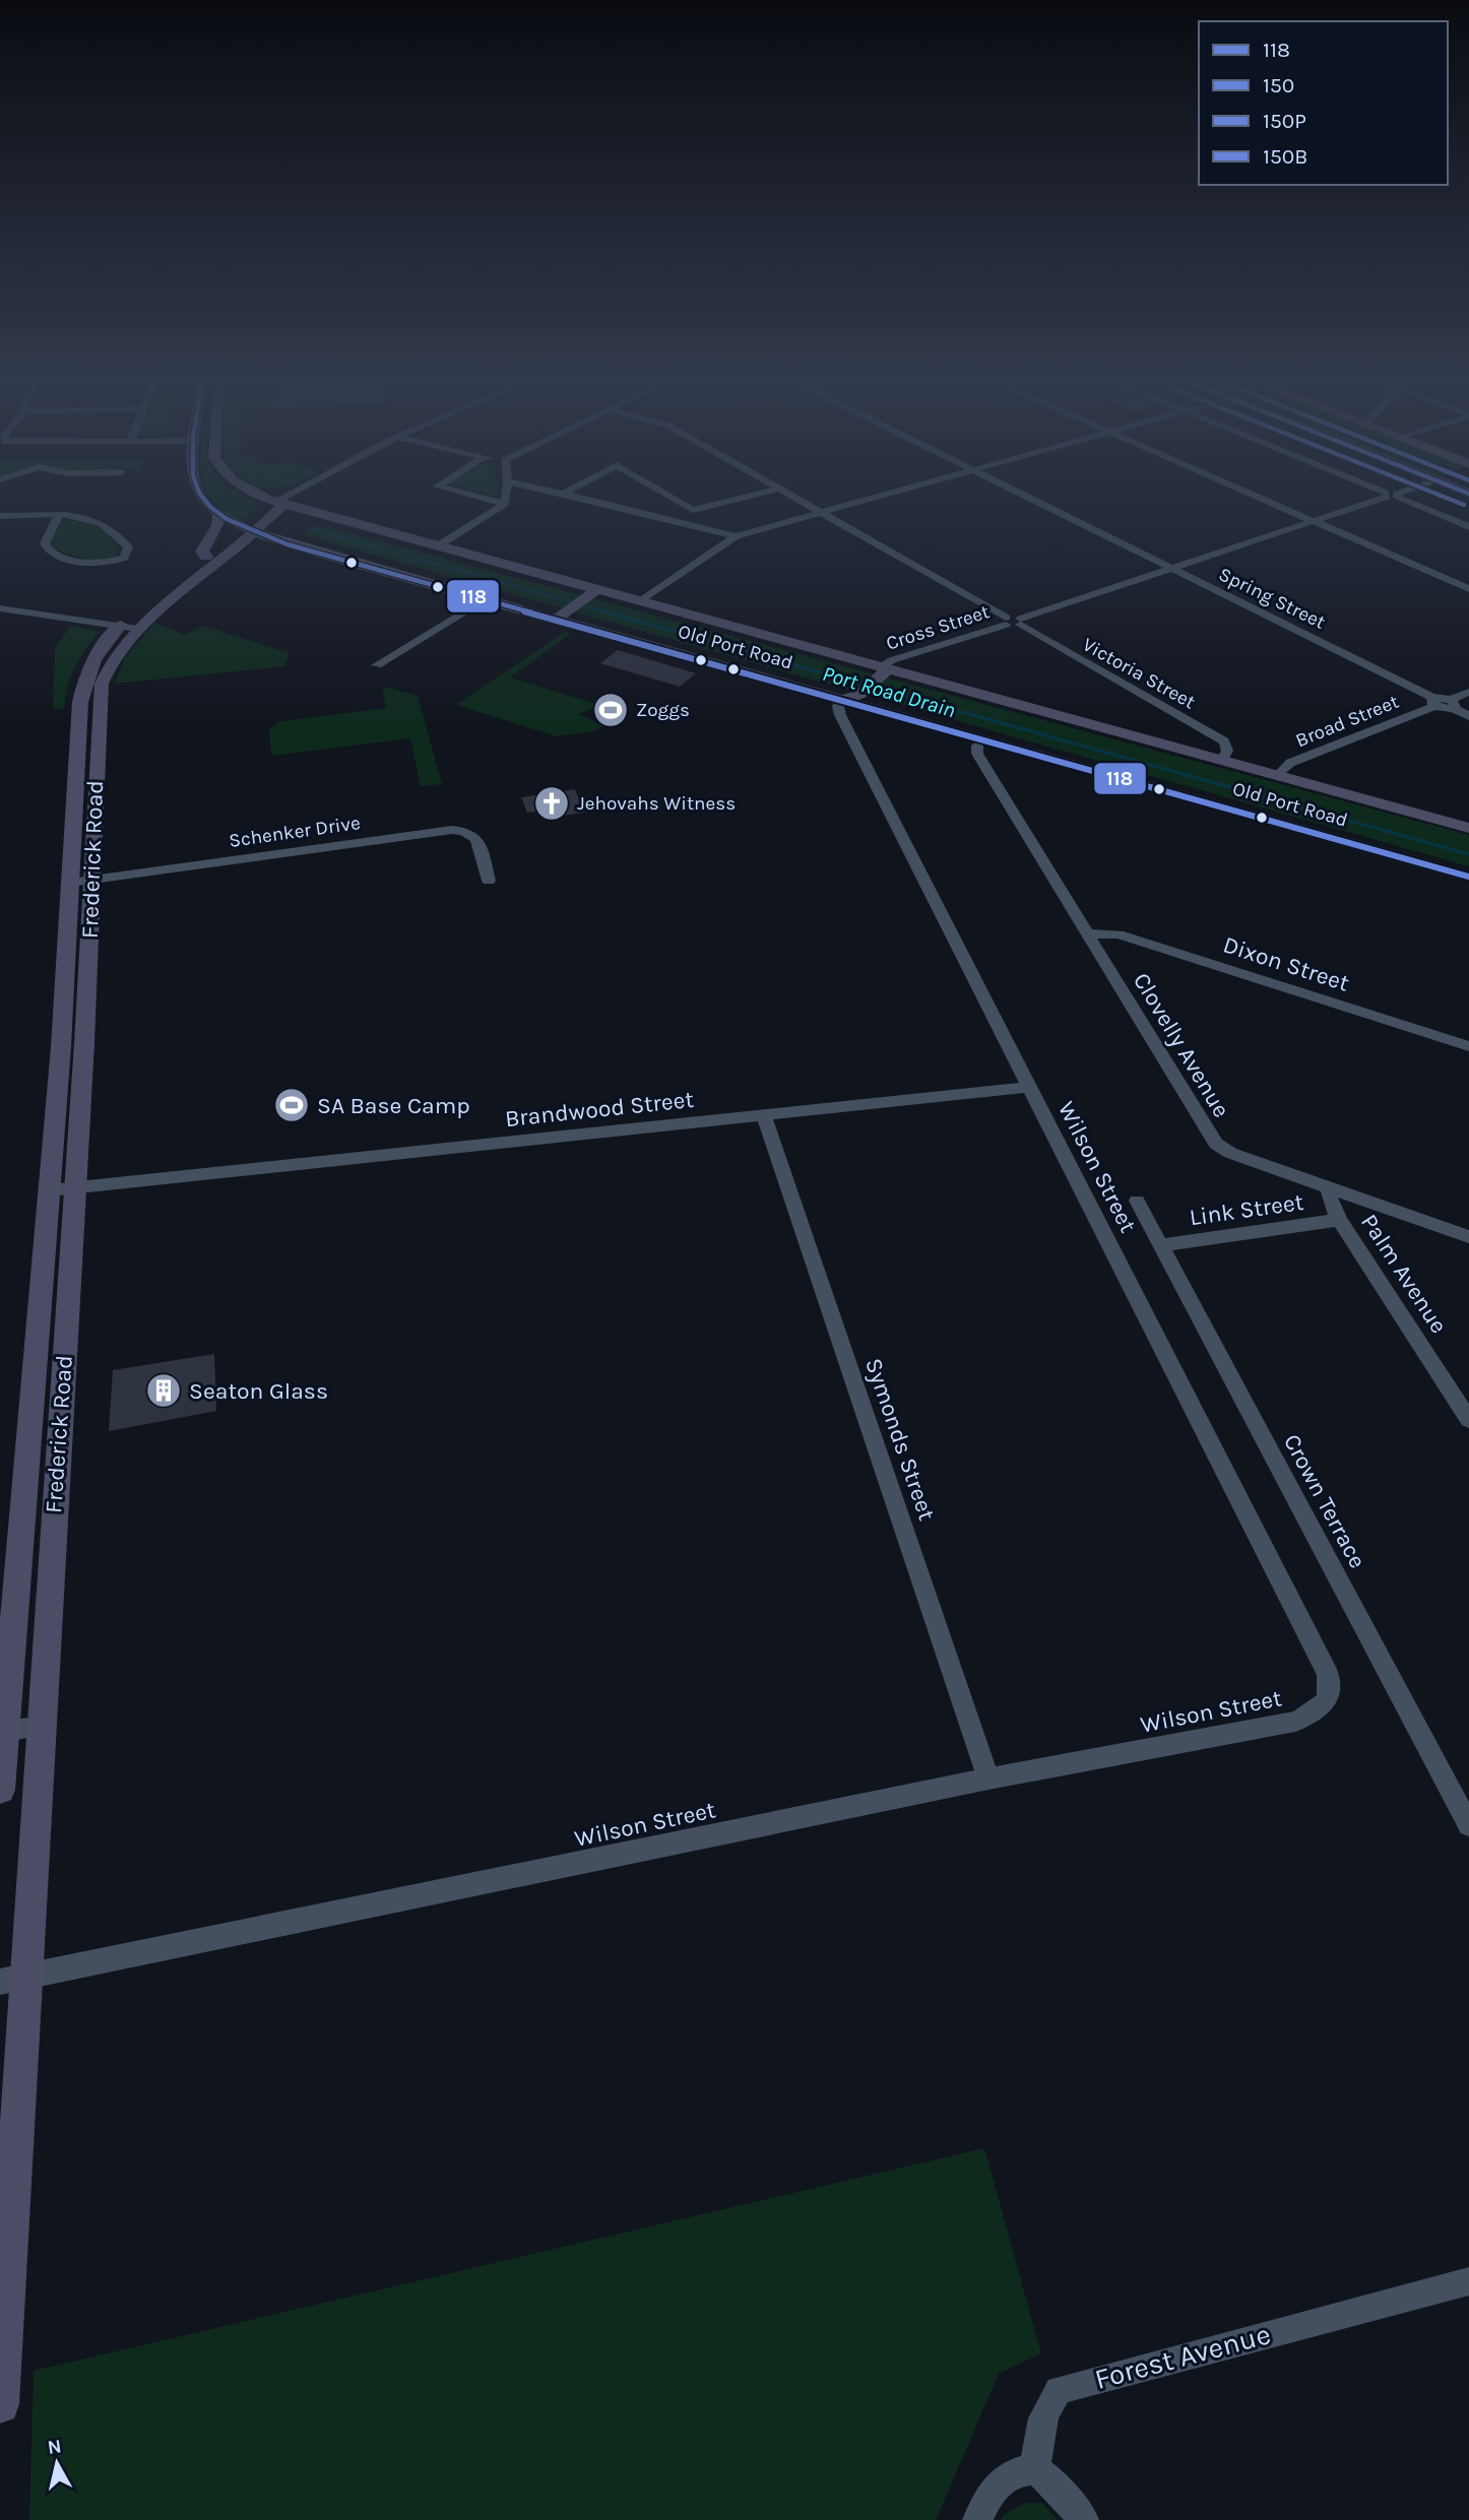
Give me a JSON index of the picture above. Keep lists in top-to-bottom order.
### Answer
{
  "streets": {
    "main road": ["Old Port Road", "Frederick Road"],
    "street": [
      "Spring Street",
      "Cross Street",
      "Victoria Street",
      "Broad Street",
      "Schenker Drive",
      "Dixon Street",
      "Clovelly Avenue",
      "Brandwood Street",
      "Wilson Street",
      "Link Street",
      "Palm Avenue",
      "Symonds Street",
      "Crown Terrace",
      "Forest Avenue"
    ]
  },
  "crossings": [
    ["Spring Street", "Cross Street"],
    ["Spring Street", "Broad Street"],
    ["Cross Street", "Old Port Road"],
    ["Cross Street", "Victoria Street"],
    ["Old Port Road", "Victoria Street"],
    ["Old Port Road", "Broad Street"],
    ["Old Port Road", "Frederick Road"],
    ["Old Port Road", "Clovelly Avenue"],
    ["Old Port Road", "Wilson Street"],
    ["Schenker Drive", "Frederick Road"],
    ["Frederick Road", "Brandwood Street"],
    ["Frederick Road", "Wilson Street"],
    ["Dixon Street", "Clovelly Avenue"],
    ["Clovelly Avenue", "Palm Avenue"],
    ["Brandwood Street", "Wilson Street"],
    ["Brandwood Street", "Symonds Street"],
    ["Wilson Street", "Symonds Street"],
    ["Link Street", "Palm Avenue"],
    ["Link Street", "Crown Terrace"]
  ],
  "water": ["Port Road Drain"],
  "places": {
    "sports": ["Zoggs", "SA Base Camp"],
    "church": ["Jehovahs Witness"],
    "building": ["Seaton Glass"]
  },
  "lines": ["transit line 118", "transit line 150", "transit line 150P"],
  "legend": [
    "118",
    "150",
    "150P",
    "150B"
  ],
  "north": "top"
}
